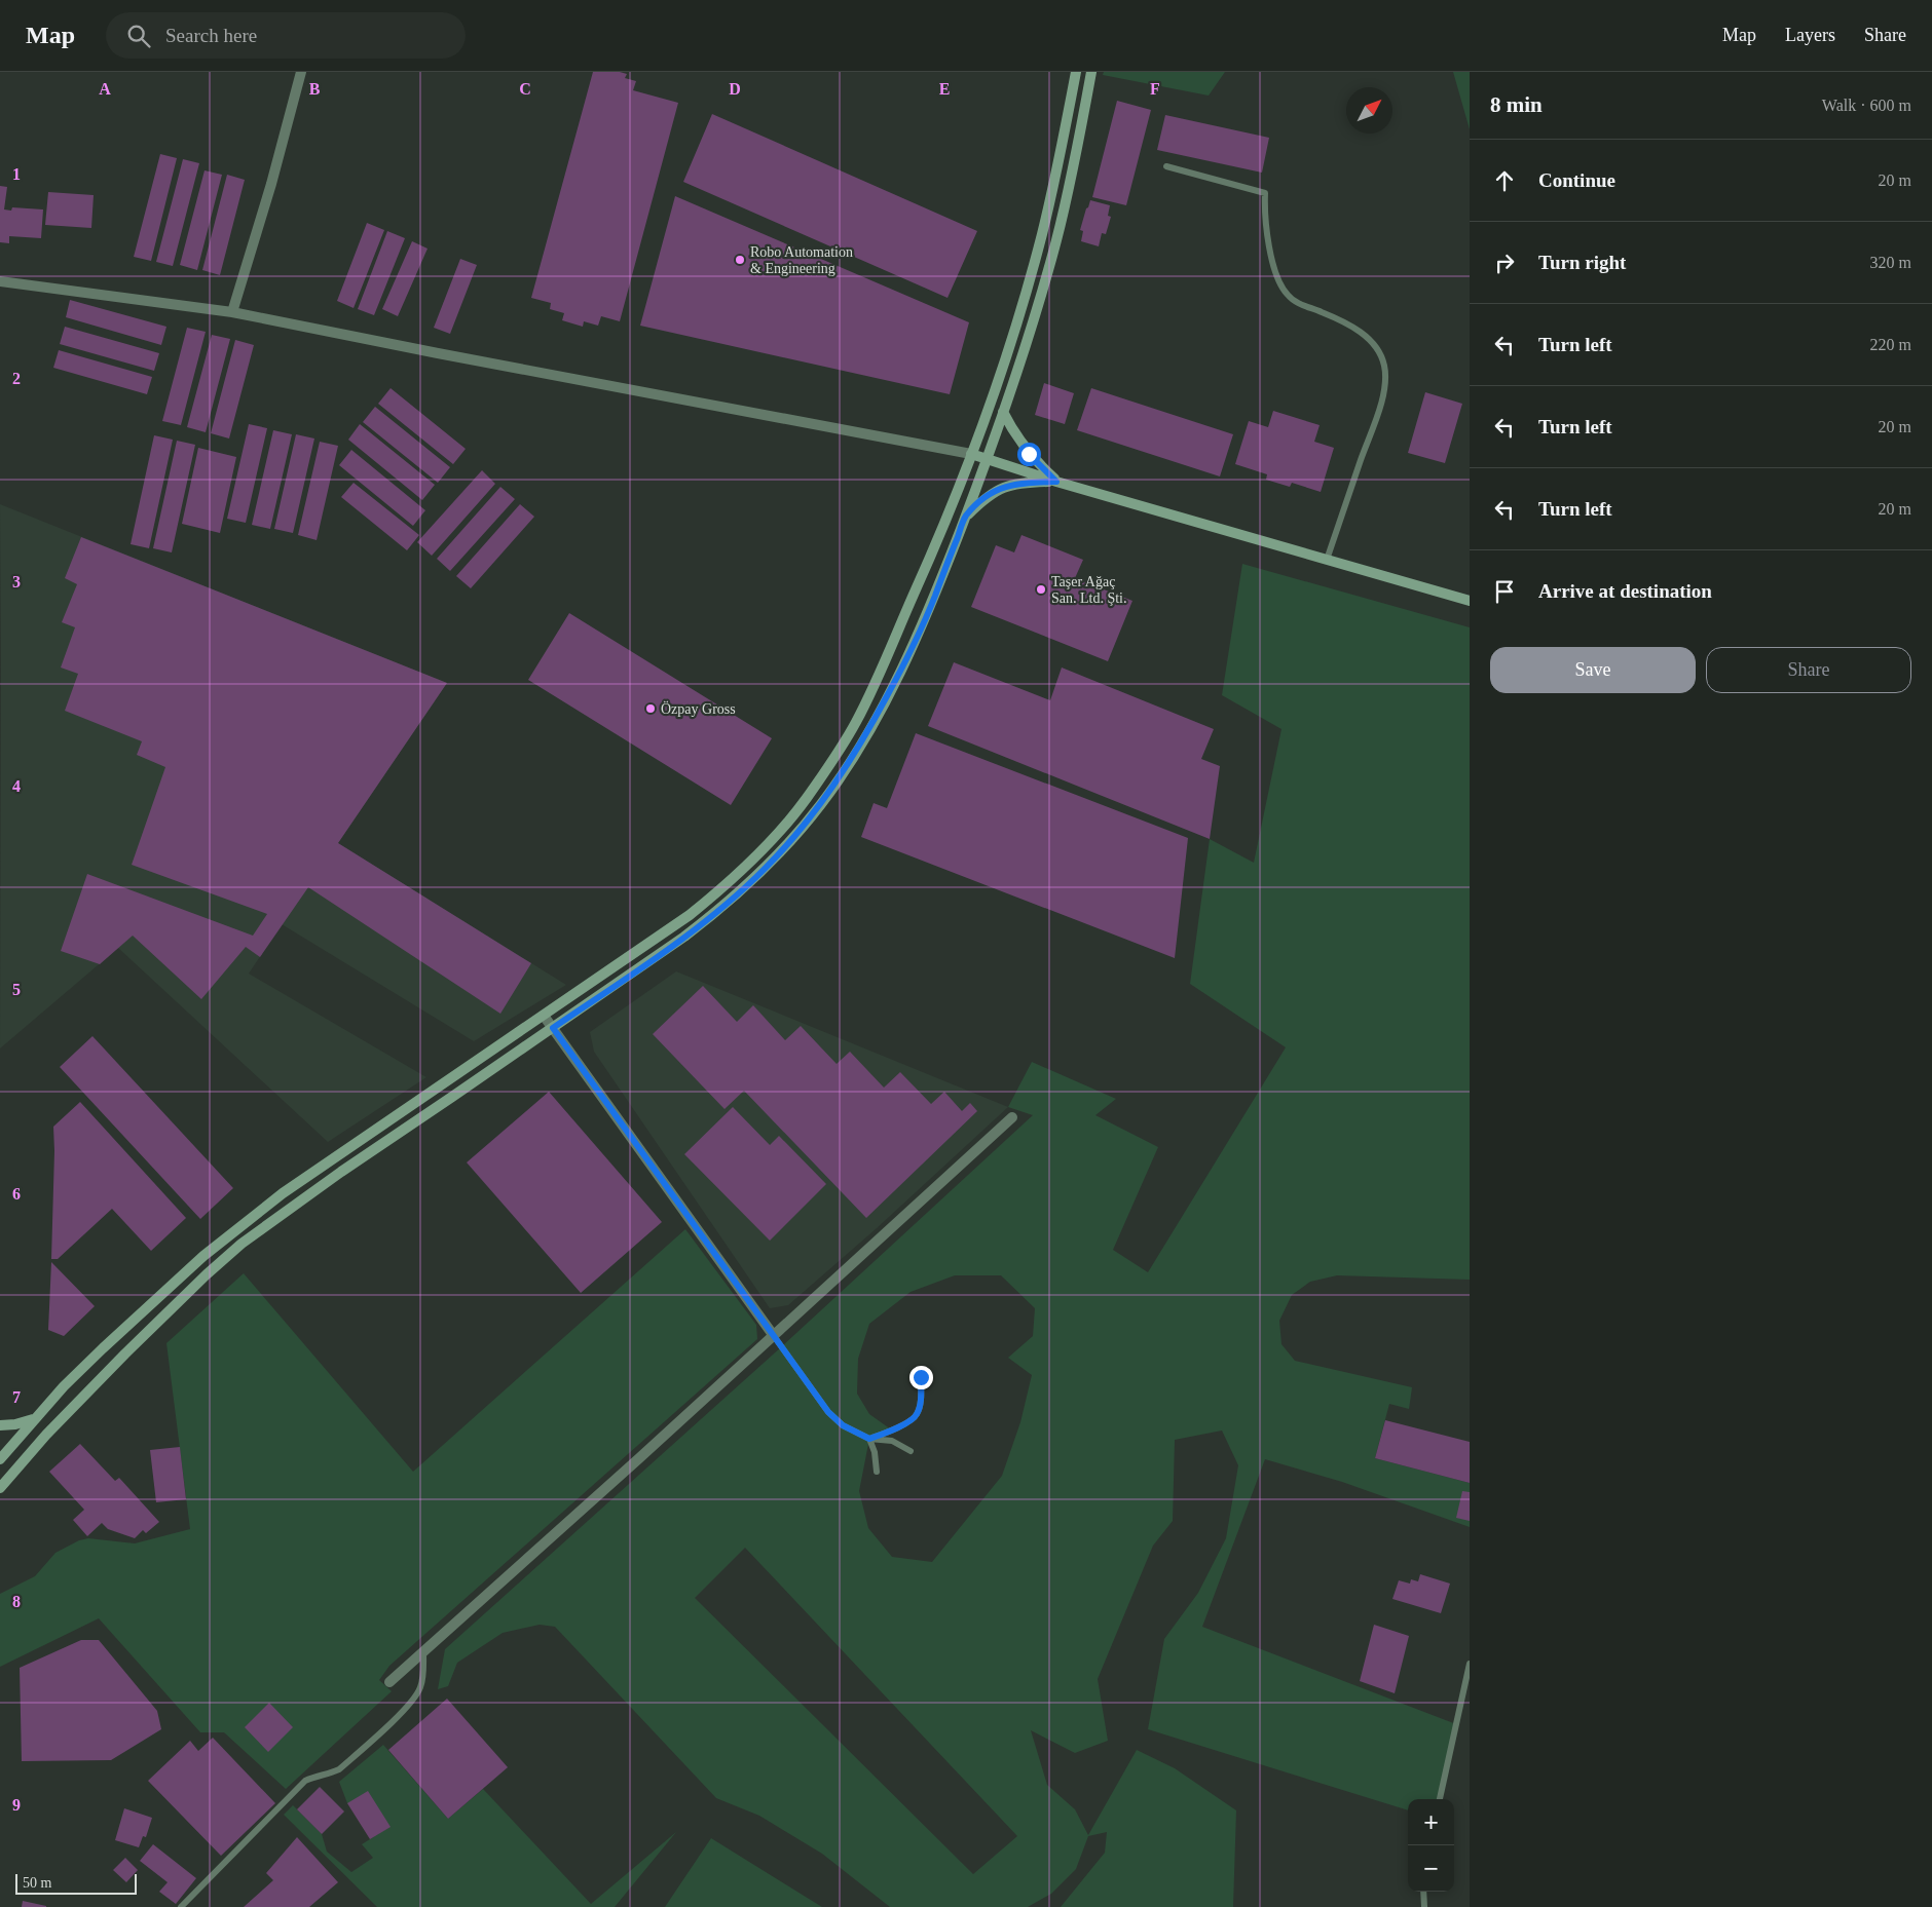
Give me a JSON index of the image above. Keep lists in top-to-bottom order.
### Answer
{
  "places": ["Robo Automation & Engineering", "Taşer Ağaç San. Ltd. Şti.", "Özpay Gross"],
  "scale_bar": "50 m",
  "north": "top right",
  "page": {
    "header": "Map",
    "search": "Search here",
    "nav": ["Map", "Layers", "Share"],
    "heading": ["8 min", "Walk · 600 m"],
    "list": [
      ["Continue", "20 m"],
      ["Turn right", "320 m"],
      ["Turn left", "220 m"],
      ["Turn left", "20 m"],
      ["Turn left", "20 m"],
      "Arrive at destination"
    ],
    "buttons": ["Save", "Share"],
    "map_buttons": ["+", "−"],
    "scale": "50 m"
  },
  "grid": {
    "columns": [
      "A",
      "B",
      "C",
      "D",
      "E",
      "F"
    ],
    "rows": [
      "1",
      "2",
      "3",
      "4",
      "5",
      "6",
      "7",
      "8",
      "9"
    ]
  }
}
